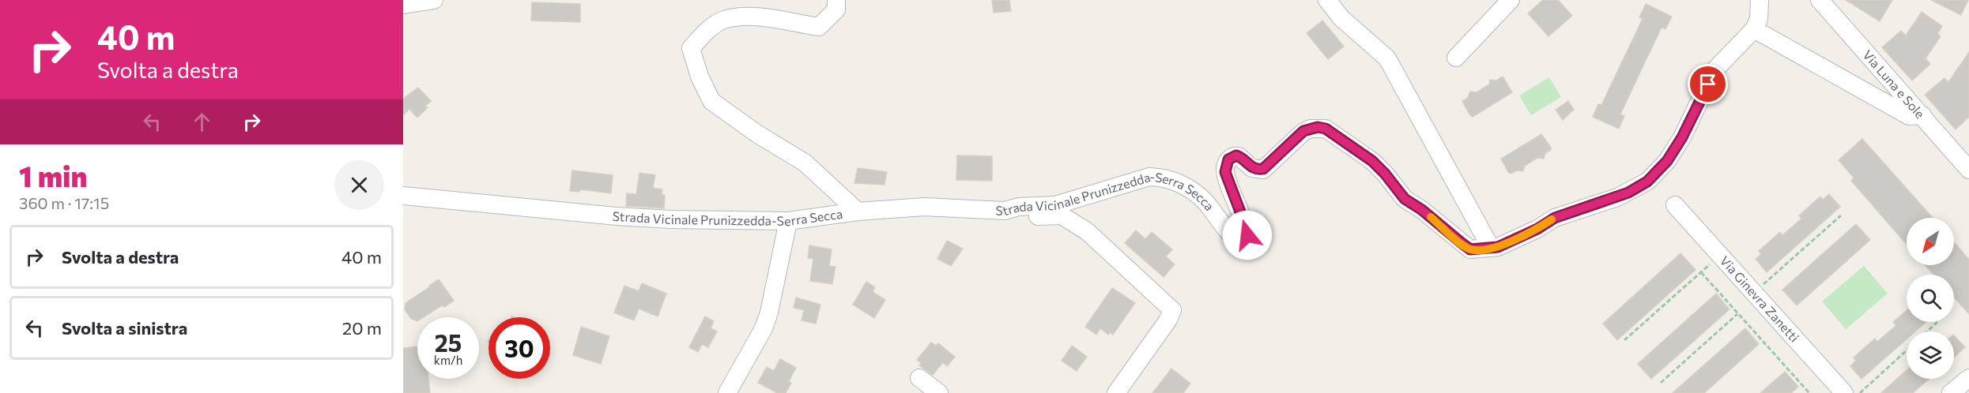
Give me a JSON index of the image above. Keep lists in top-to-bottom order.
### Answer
{
  "streets": {
    "street": ["Via Luna e Sole", "Strada Vicinale Prunizzedda-Serra Secca", "Via Ginevra Zanetti"]
  },
  "north": "bottom left",
  "page": {
    "turn": ["40 m", "Svolta a destra"],
    "heading": ["1 min", "360 m · 17:15"],
    "list": [
      {
        "name": "Svolta a destra",
        "value": "40 m"
      },
      {
        "name": "Svolta a sinistra",
        "value": "20 m"
      }
    ],
    "speed": "25 km/h",
    "limit": "30"
  }
}
